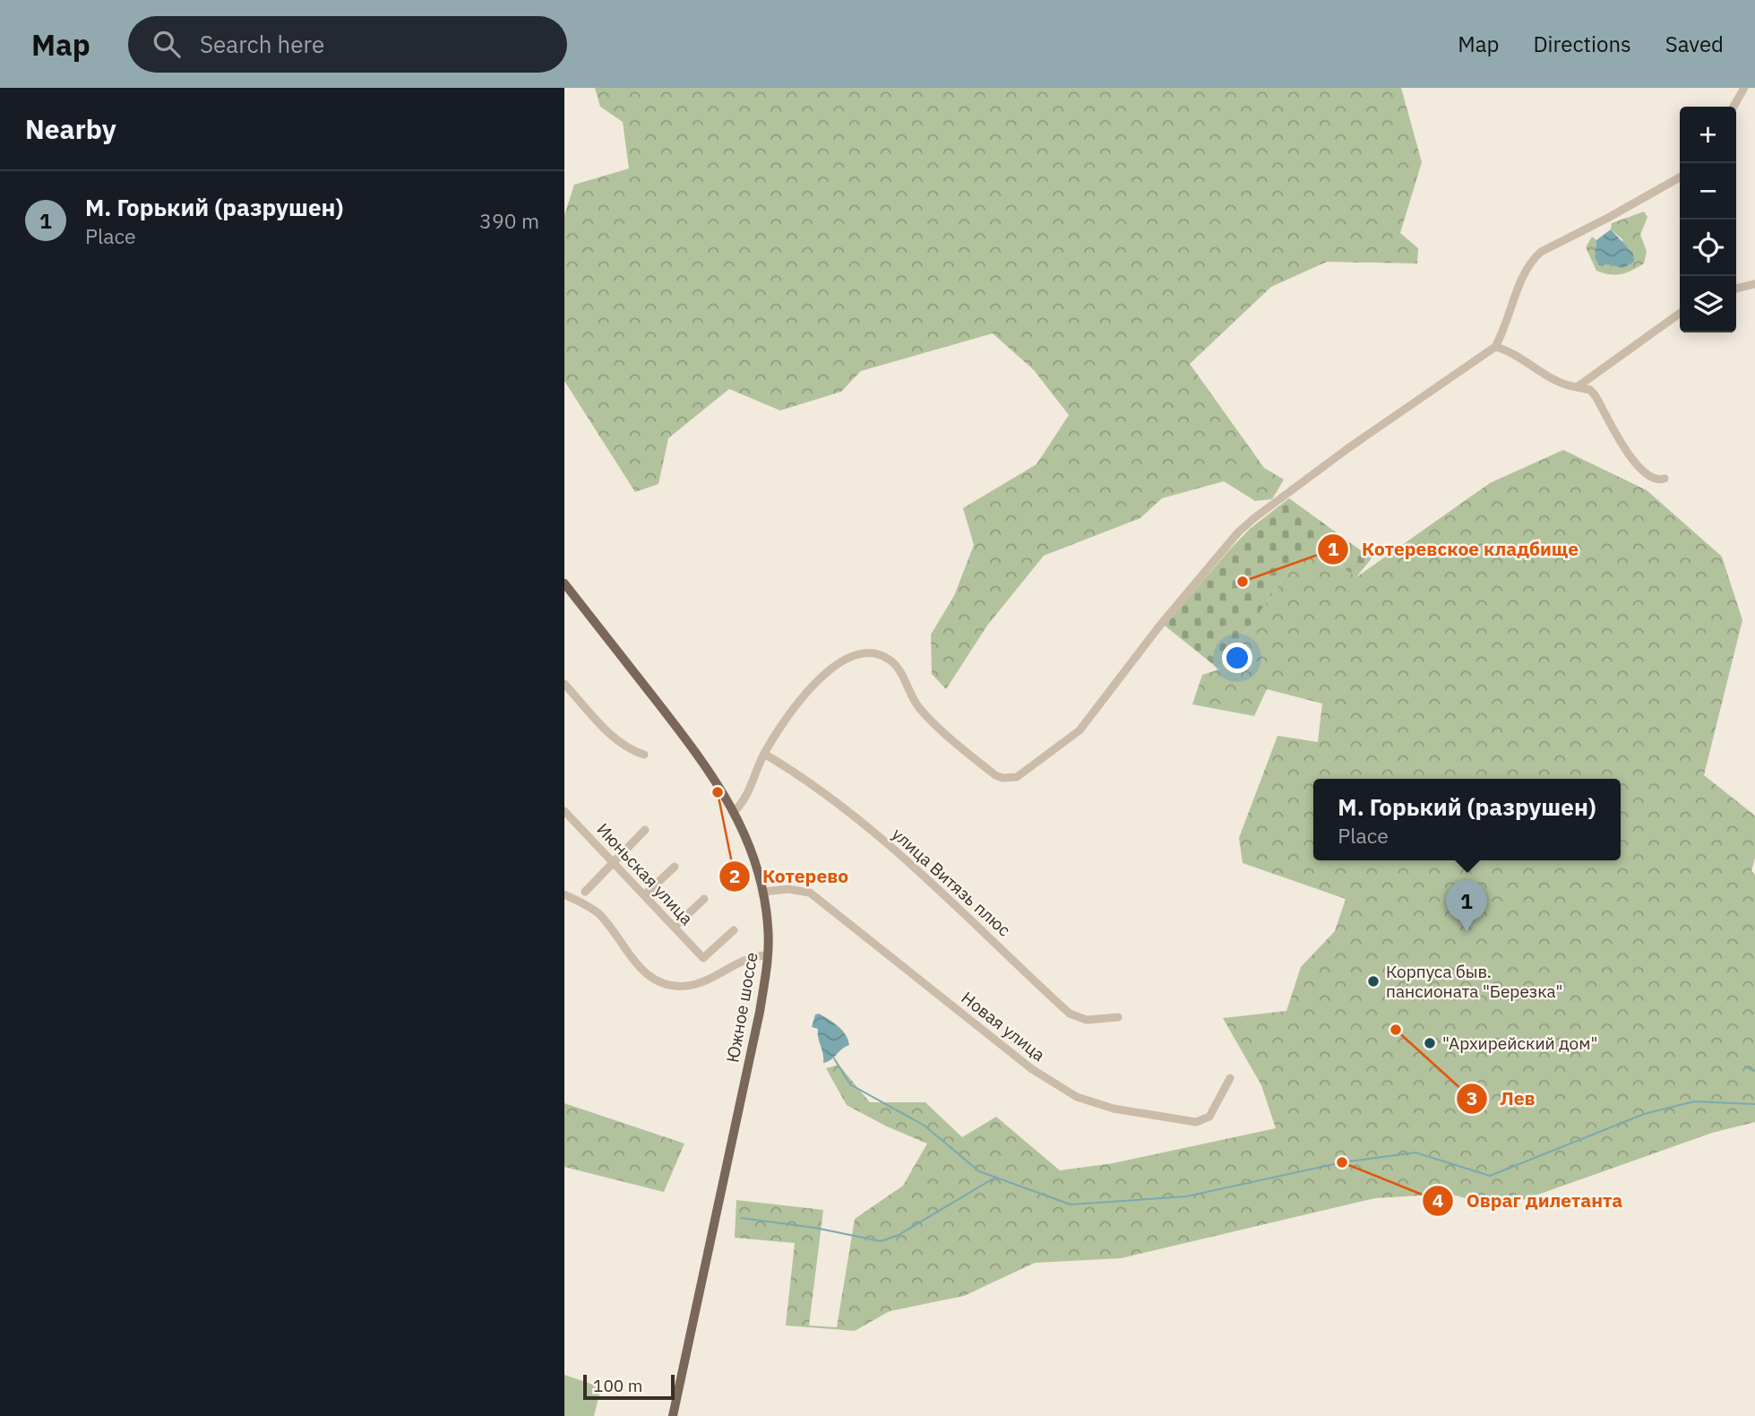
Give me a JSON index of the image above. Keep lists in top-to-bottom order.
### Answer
{
  "streets": {
    "main road": ["Южное шоссе"],
    "street": ["Июньская улица", "улица Витязь плюс", "Новая улица"]
  },
  "crossings": [
    ["Южное шоссе", "Новая улица"]
  ],
  "places": [
    "Котеревское кладбище",
    "Котерево",
    "Корпуса быв. пансионата \"Березка\"",
    "Лев",
    "\"Архирейский дом\"",
    "Овраг дилетанта"
  ],
  "scale_bar": "100 m",
  "page": {
    "header": "Map",
    "search": "Search here",
    "nav": ["Map", "Directions", "Saved"],
    "heading": "Nearby",
    "map_buttons": ["+", "−"],
    "list": [
      {
        "mark": "1",
        "name": "М. Горький (разрушен)",
        "note": "Place",
        "value": "390 m"
      }
    ],
    "popup": ["М. Горький (разрушен)", "Place"],
    "pins": "1",
    "scale": "100 m"
  }
}
